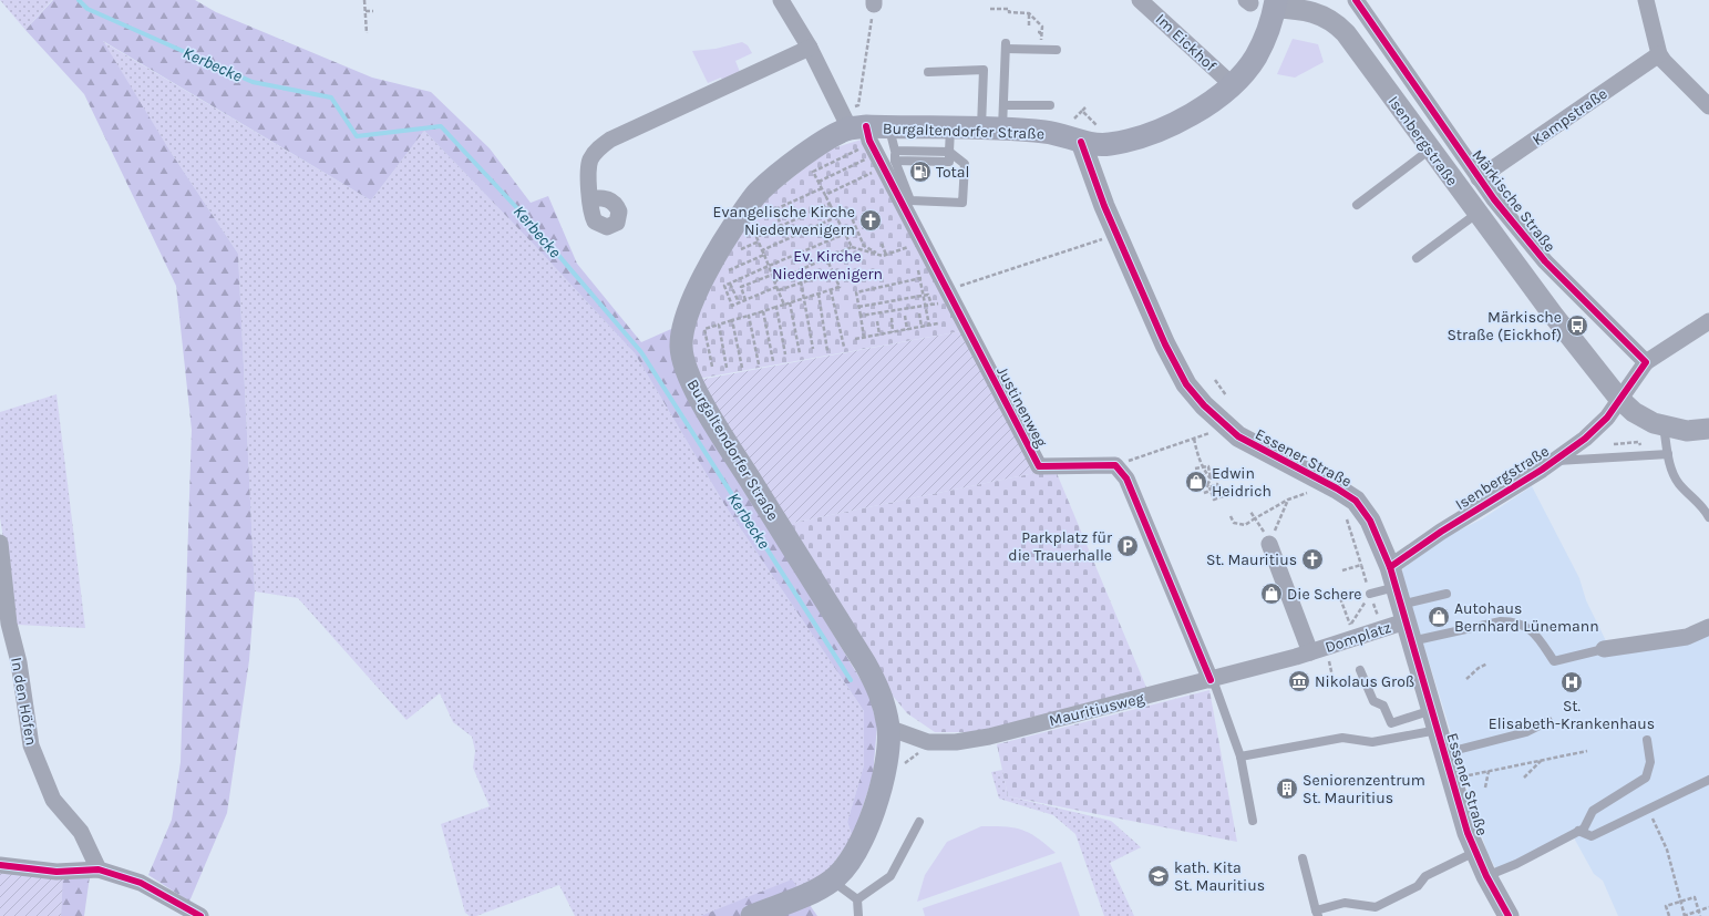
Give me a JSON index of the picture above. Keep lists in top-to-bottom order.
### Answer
{
  "streets": {
    "main road": ["Burgaltendorfer Straße"],
    "street": [
      "Im Eickhof",
      "Kampstraße",
      "Isenbergstraße",
      "Märkische Straße",
      "Justinenweg",
      "Essener Straße",
      "Domplatz",
      "In den Höfen",
      "Mauritiusweg"
    ]
  },
  "crossings": [
    ["Im Eickhof", "Burgaltendorfer Straße"],
    ["Kampstraße", "Märkische Straße"],
    ["Burgaltendorfer Straße", "Isenbergstraße"],
    ["Burgaltendorfer Straße", "Justinenweg"],
    ["Burgaltendorfer Straße", "Essener Straße"],
    ["Burgaltendorfer Straße", "Mauritiusweg"],
    ["Isenbergstraße", "Essener Straße"],
    ["Isenbergstraße", "Domplatz"],
    ["Essener Straße", "Domplatz"],
    ["Domplatz", "Mauritiusweg"]
  ],
  "water": ["Kerbecke"],
  "parks": ["Ev. Kirche Niederwenigern"],
  "places": {
    "fuel station": ["Total"],
    "church": ["Evangelische Kirche Niederwenigern", "St. Mauritius"],
    "bus stop": ["Märkische Straße (Eickhof)"],
    "shop": ["Edwin Heidrich", "Die Schere", "Autohaus Bernhard Lünemann"],
    "parking": ["Parkplatz für die Trauerhalle"],
    "museum": ["Nikolaus Groß"],
    "hospital": ["St. Elisabeth-Krankenhaus"],
    "building": ["Seniorenzentrum St. Mauritius"],
    "school or university": ["kath. Kita St. Mauritius"]
  }
}
